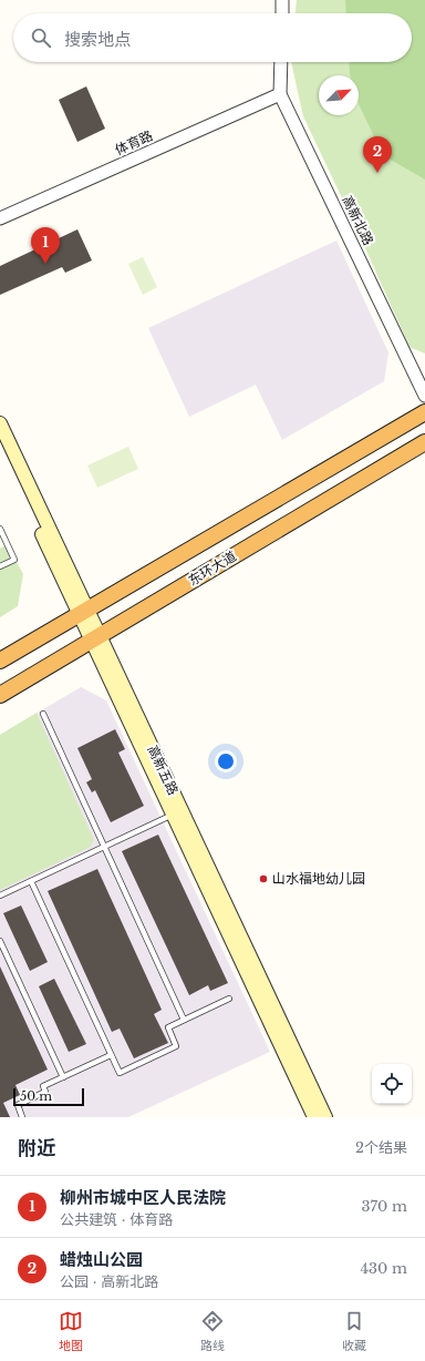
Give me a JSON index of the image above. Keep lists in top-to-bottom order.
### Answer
{
  "streets": {
    "highway": ["东环大道"],
    "main road": ["高新五路"],
    "street": ["体育路", "高新北路"]
  },
  "crossings": [
    ["体育路", "高新北路"],
    ["东环大道", "高新五路"]
  ],
  "places": ["山水福地幼儿园"],
  "scale_bar": "50 m",
  "north": "top right",
  "page": {
    "search": "搜索地点",
    "pins": ["2", "1"],
    "scale": "50 m",
    "heading": ["附近", "2个结果"],
    "list": [
      {
        "mark": "1",
        "name": "柳州市城中区人民法院",
        "note": "公共建筑 · 体育路",
        "value": "370 m"
      },
      {
        "mark": "2",
        "name": "蜡烛山公园",
        "note": "公园 · 高新北路",
        "value": "430 m"
      }
    ],
    "nav": ["地图", "路线", "收藏"]
  }
}
